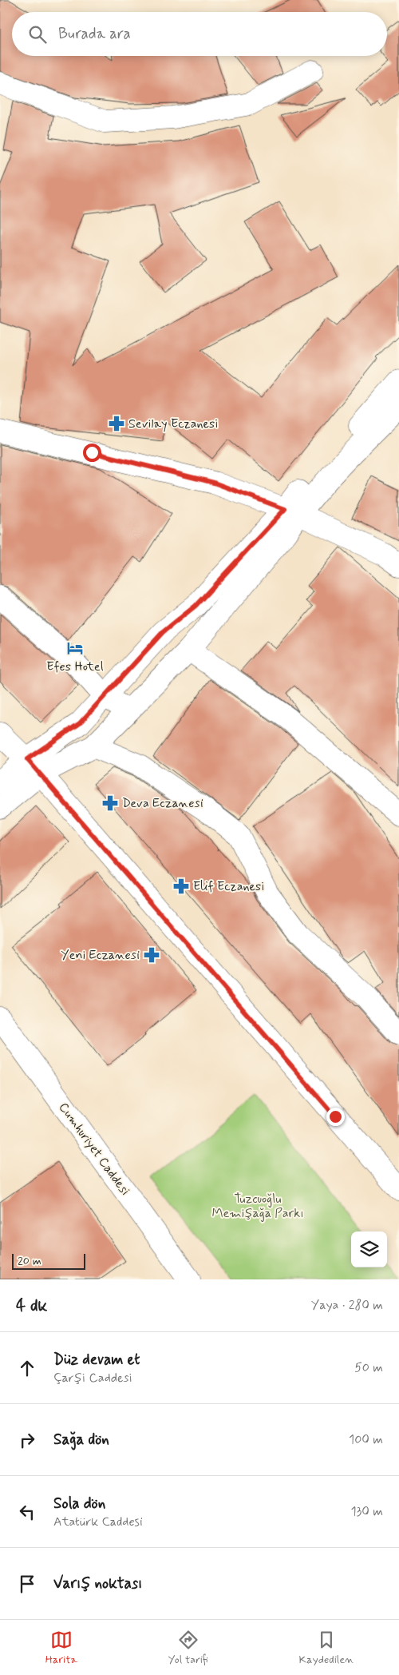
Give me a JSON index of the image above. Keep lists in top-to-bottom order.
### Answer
{
  "streets": {
    "street": ["Cumhuriyet Caddesi"]
  },
  "parks": ["Tuzcuoğlu Memişağa Parkı"],
  "places": {
    "pharmacy": [
      "Sevilay Eczanesi",
      "Deva Eczanesi",
      "Elif Eczanesi",
      "Yeni Eczanesi"
    ],
    "hotel": ["Efes Hotel"]
  },
  "scale_bar": "20 m",
  "page": {
    "search": "Burada ara",
    "scale": "20 m",
    "heading": ["4 dk", "Yaya · 280 m"],
    "list": [
      ["Düz devam et", "Çarşi Caddesi", "50 m"],
      ["Sağa dön", "100 m"],
      ["Sola dön", "Atatürk Caddesi", "130 m"],
      "Varış noktası"
    ],
    "nav": ["Harita", "Yol tarifi", "Kaydedilen"]
  }
}
